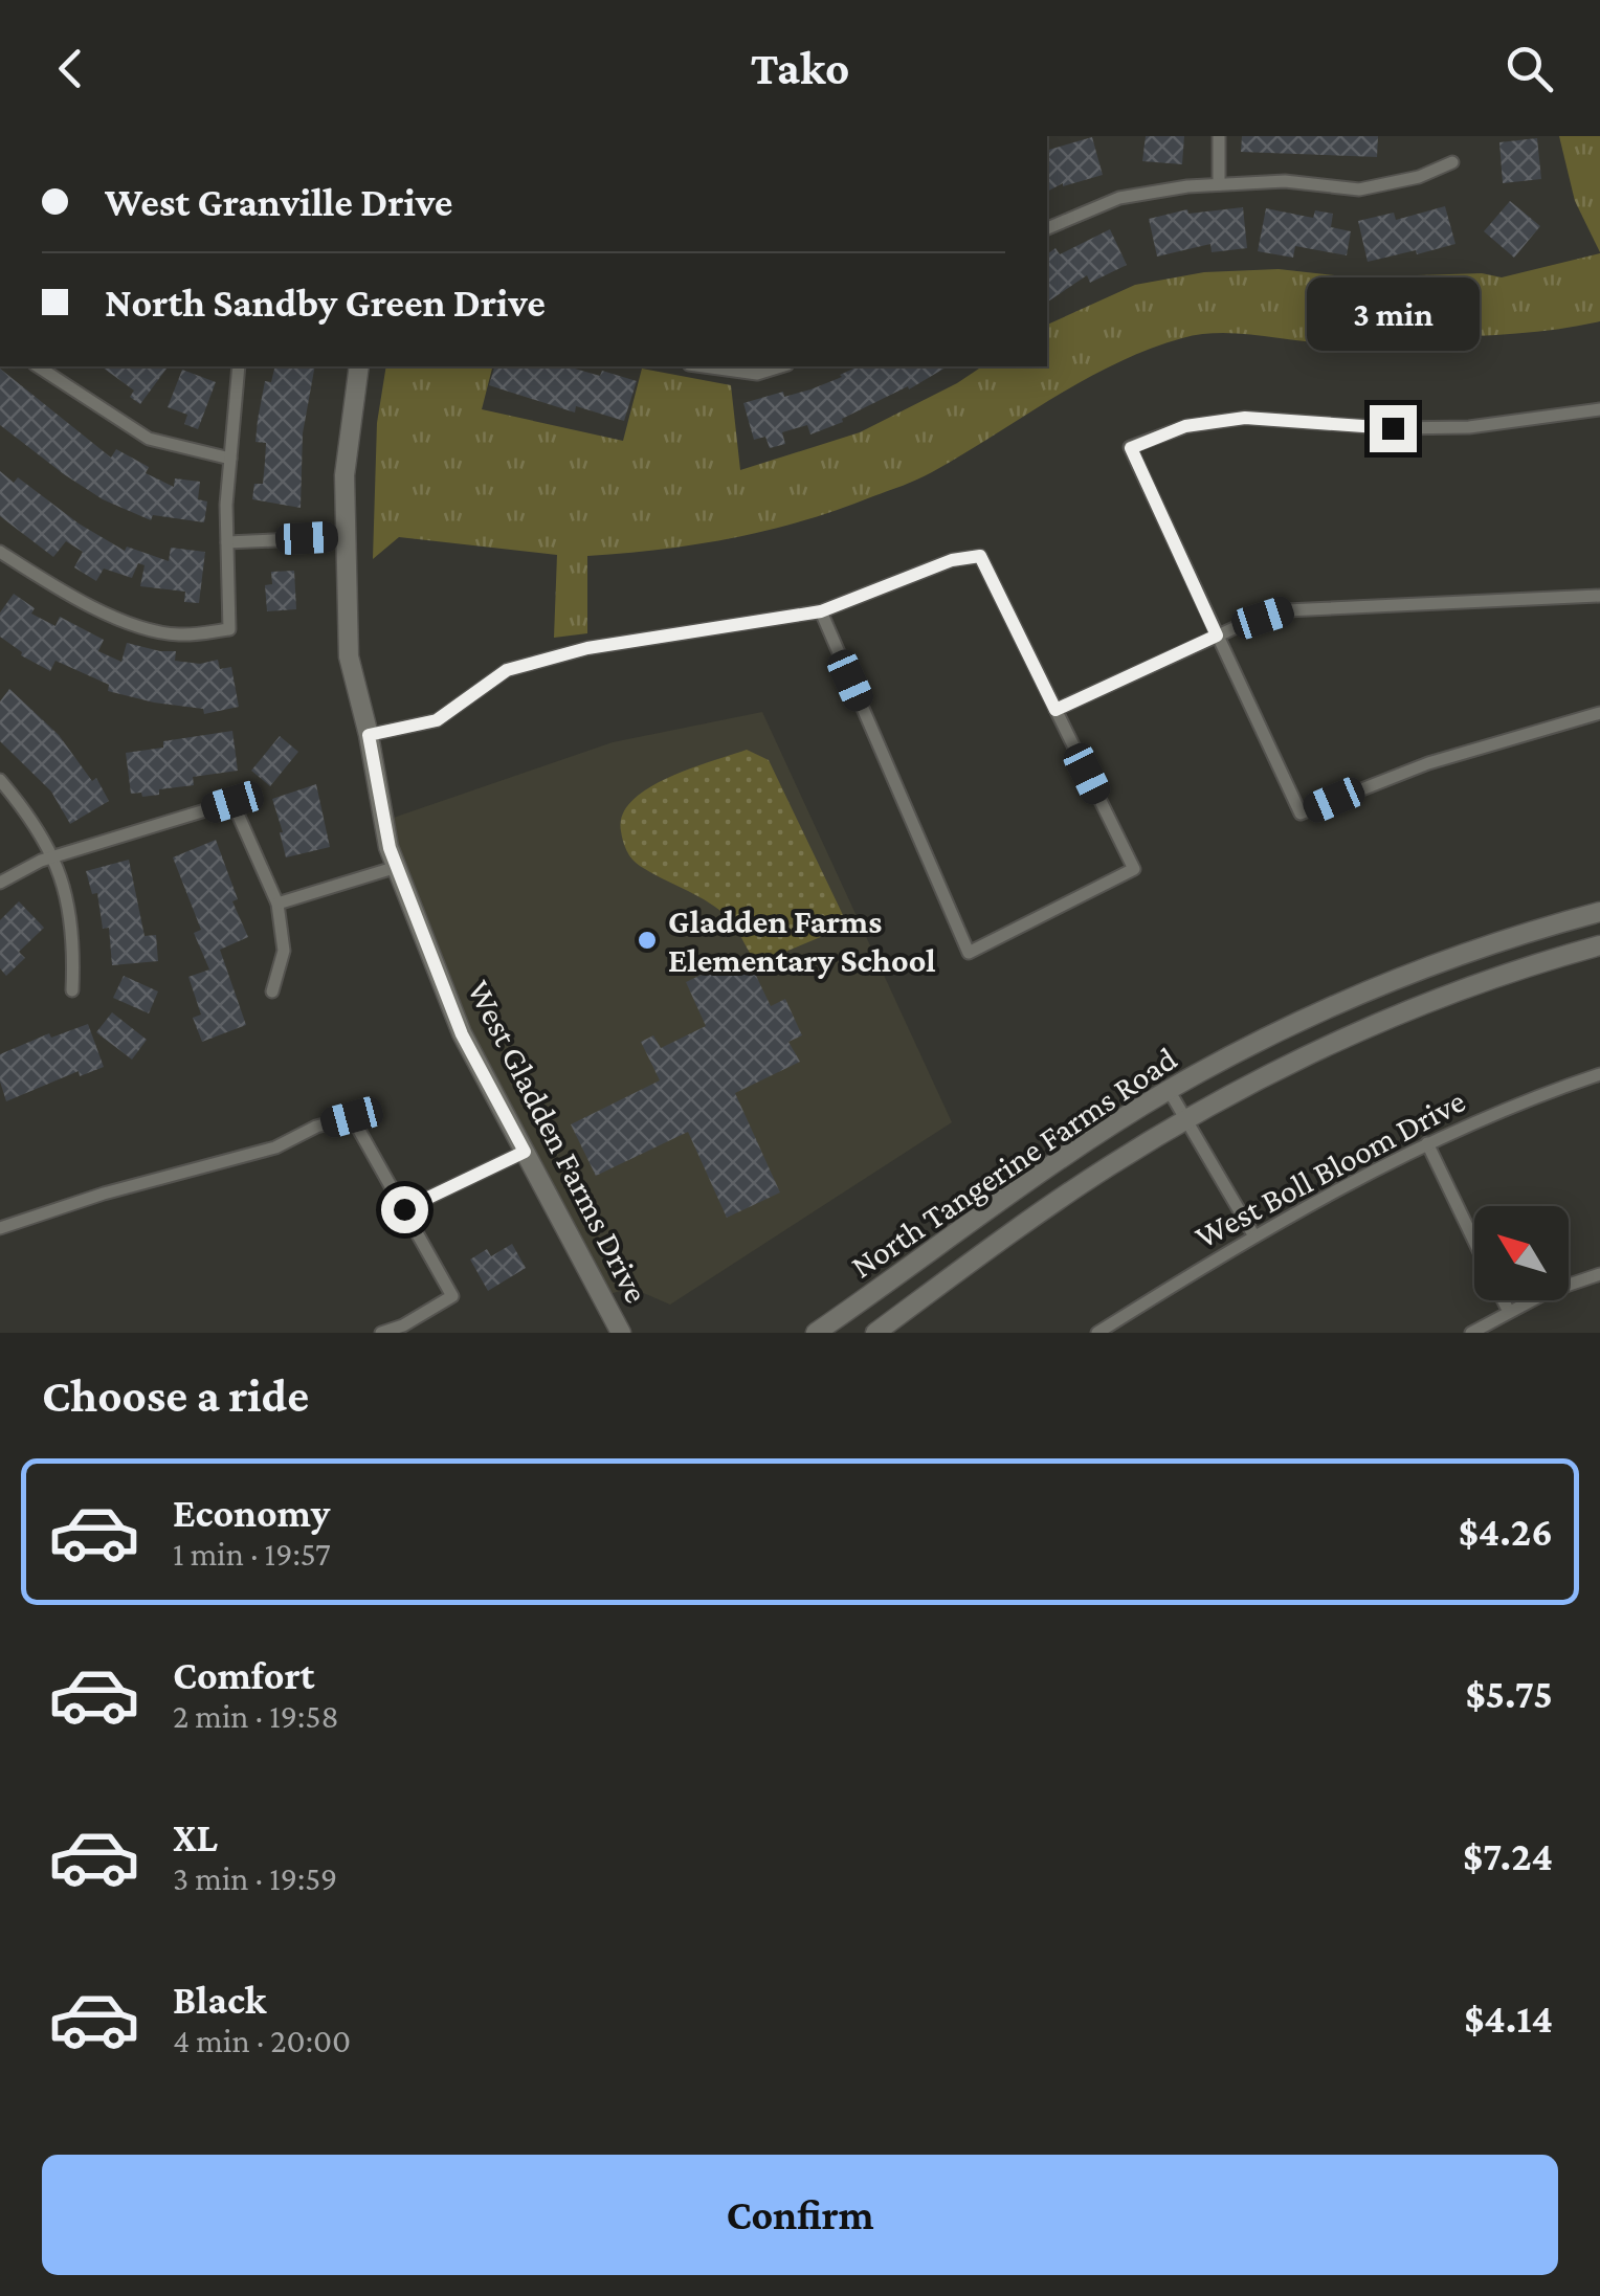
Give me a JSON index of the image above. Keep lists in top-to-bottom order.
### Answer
{
  "streets": {
    "main road": ["West Gladden Farms Drive", "North Tangerine Farms Road"],
    "street": ["West Boll Bloom Drive"]
  },
  "places": ["Gladden Farms Elementary School"],
  "north": "top left",
  "page": {
    "header": "Tako",
    "banner": ["West Granville Drive", "North Sandby Green Drive"],
    "bubble": "3 min",
    "heading": "Choose a ride",
    "list": [
      {
        "name": "Economy",
        "note": "1 min · 19:57",
        "value": "$4.26"
      },
      {
        "name": "Comfort",
        "note": "2 min · 19:58",
        "value": "$5.75"
      },
      {
        "name": "XL",
        "note": "3 min · 19:59",
        "value": "$7.24"
      },
      {
        "name": "Black",
        "note": "4 min · 20:00",
        "value": "$4.14"
      }
    ],
    "buttons": "Confirm"
  }
}
